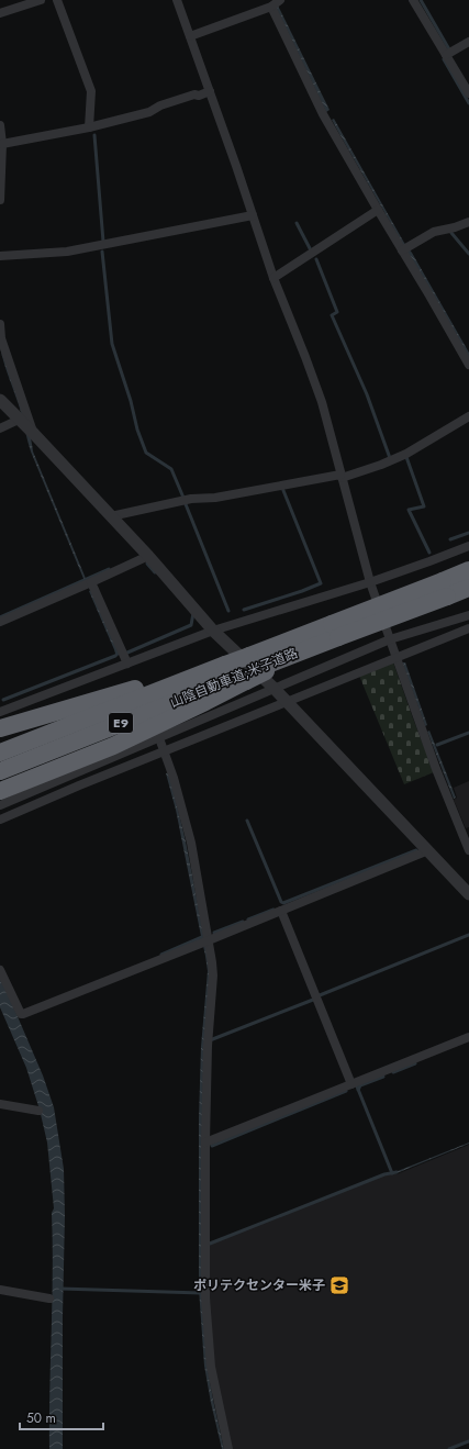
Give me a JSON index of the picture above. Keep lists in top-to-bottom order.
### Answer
{
  "streets": {
    "highway": ["山陰自動車道;米子道路", "E9"]
  },
  "places": {
    "school or university": ["ポリテクセンター米子"]
  },
  "scale_bar": "50 m"
}
